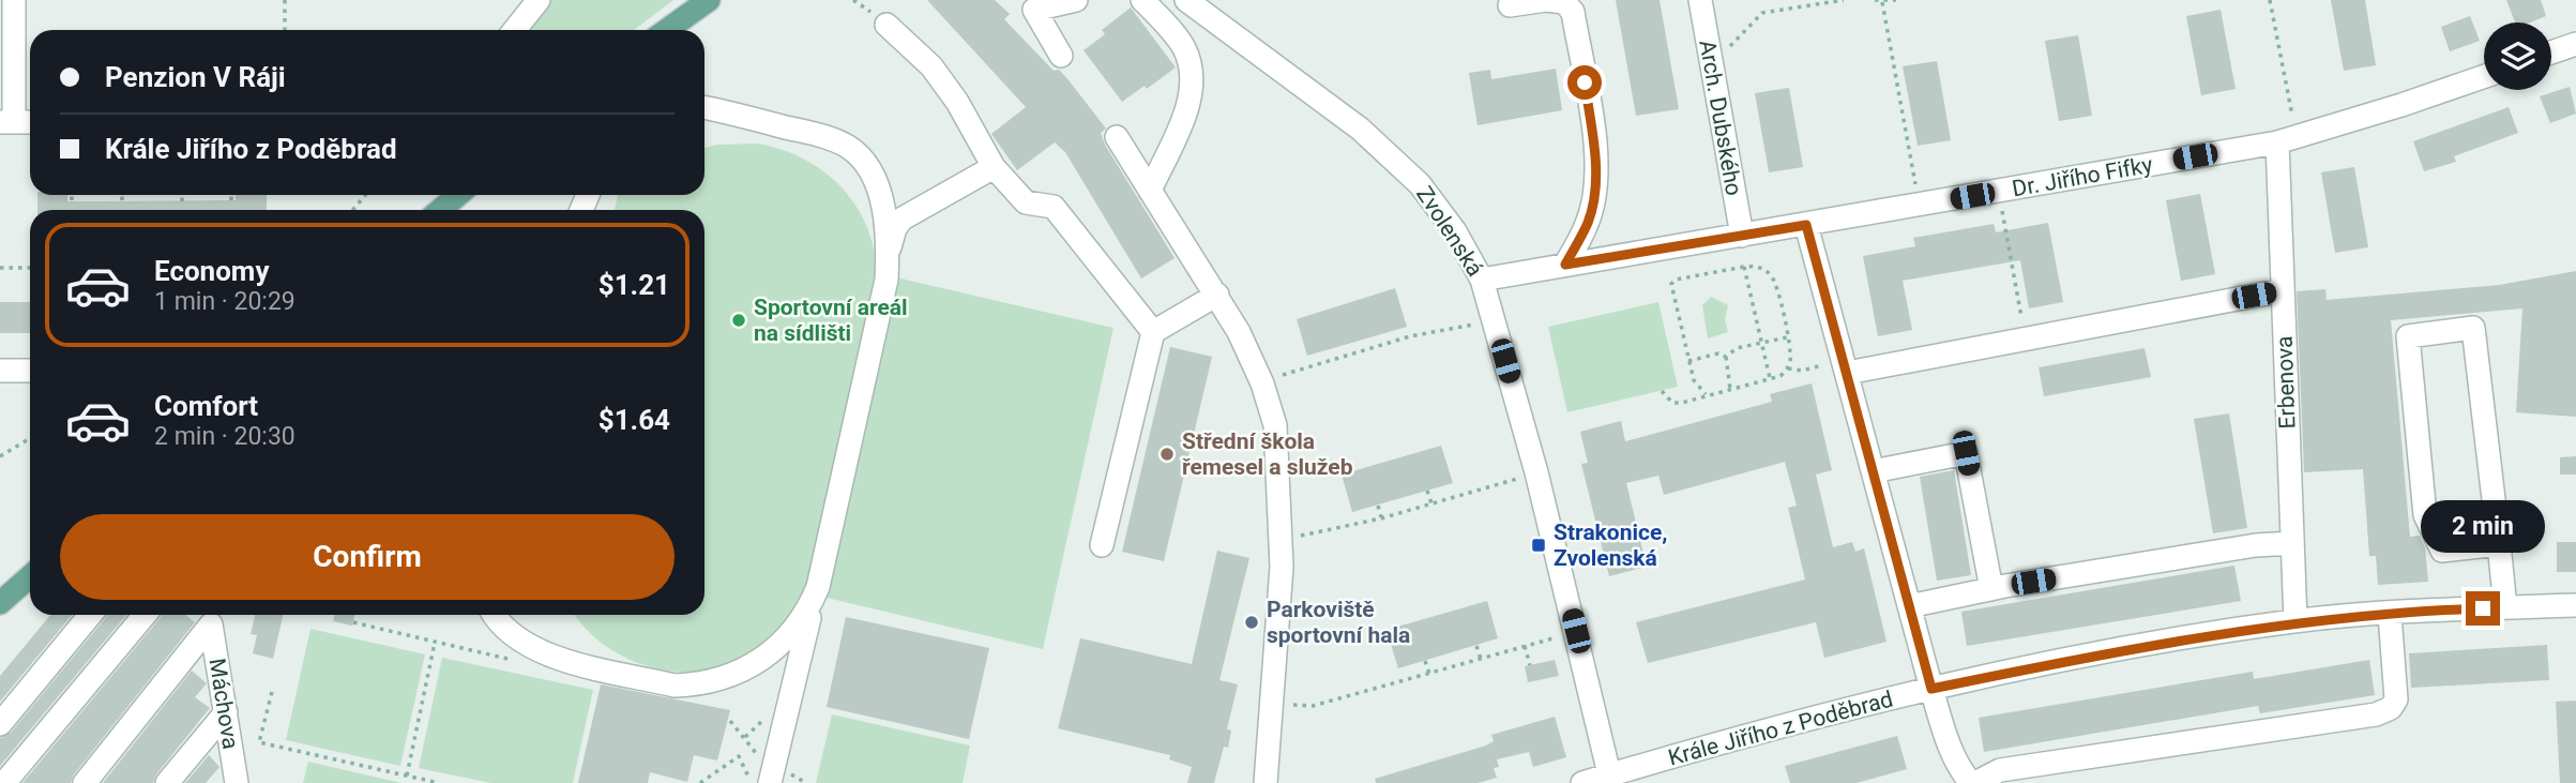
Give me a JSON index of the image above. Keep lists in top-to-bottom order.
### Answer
{
  "streets": {
    "street": [
      "Arch. Dubského",
      "Dr. Jiřího Fifky",
      "Zvolenská",
      "Erbenova",
      "Máchova",
      "Krále Jiřího z Poděbrad"
    ]
  },
  "crossings": [
    ["Arch. Dubského", "Dr. Jiřího Fifky"],
    ["Dr. Jiřího Fifky", "Zvolenská"],
    ["Dr. Jiřího Fifky", "Erbenova"],
    ["Zvolenská", "Krále Jiřího z Poděbrad"],
    ["Erbenova", "Krále Jiřího z Poděbrad"]
  ],
  "places": {
    "other": ["Sportovní areál na sídlišti", "Střední škola řemesel a služeb", "Parkoviště sportovní hala"],
    "transit": ["Strakonice, Zvolenská"]
  },
  "page": {
    "banner": ["Penzion V Ráji", "Krále Jiřího z Poděbrad"],
    "list": [
      {
        "name": "Economy",
        "note": "1 min · 20:29",
        "value": "$1.21"
      },
      {
        "name": "Comfort",
        "note": "2 min · 20:30",
        "value": "$1.64"
      }
    ],
    "buttons": "Confirm",
    "bubble": "2 min"
  }
}
